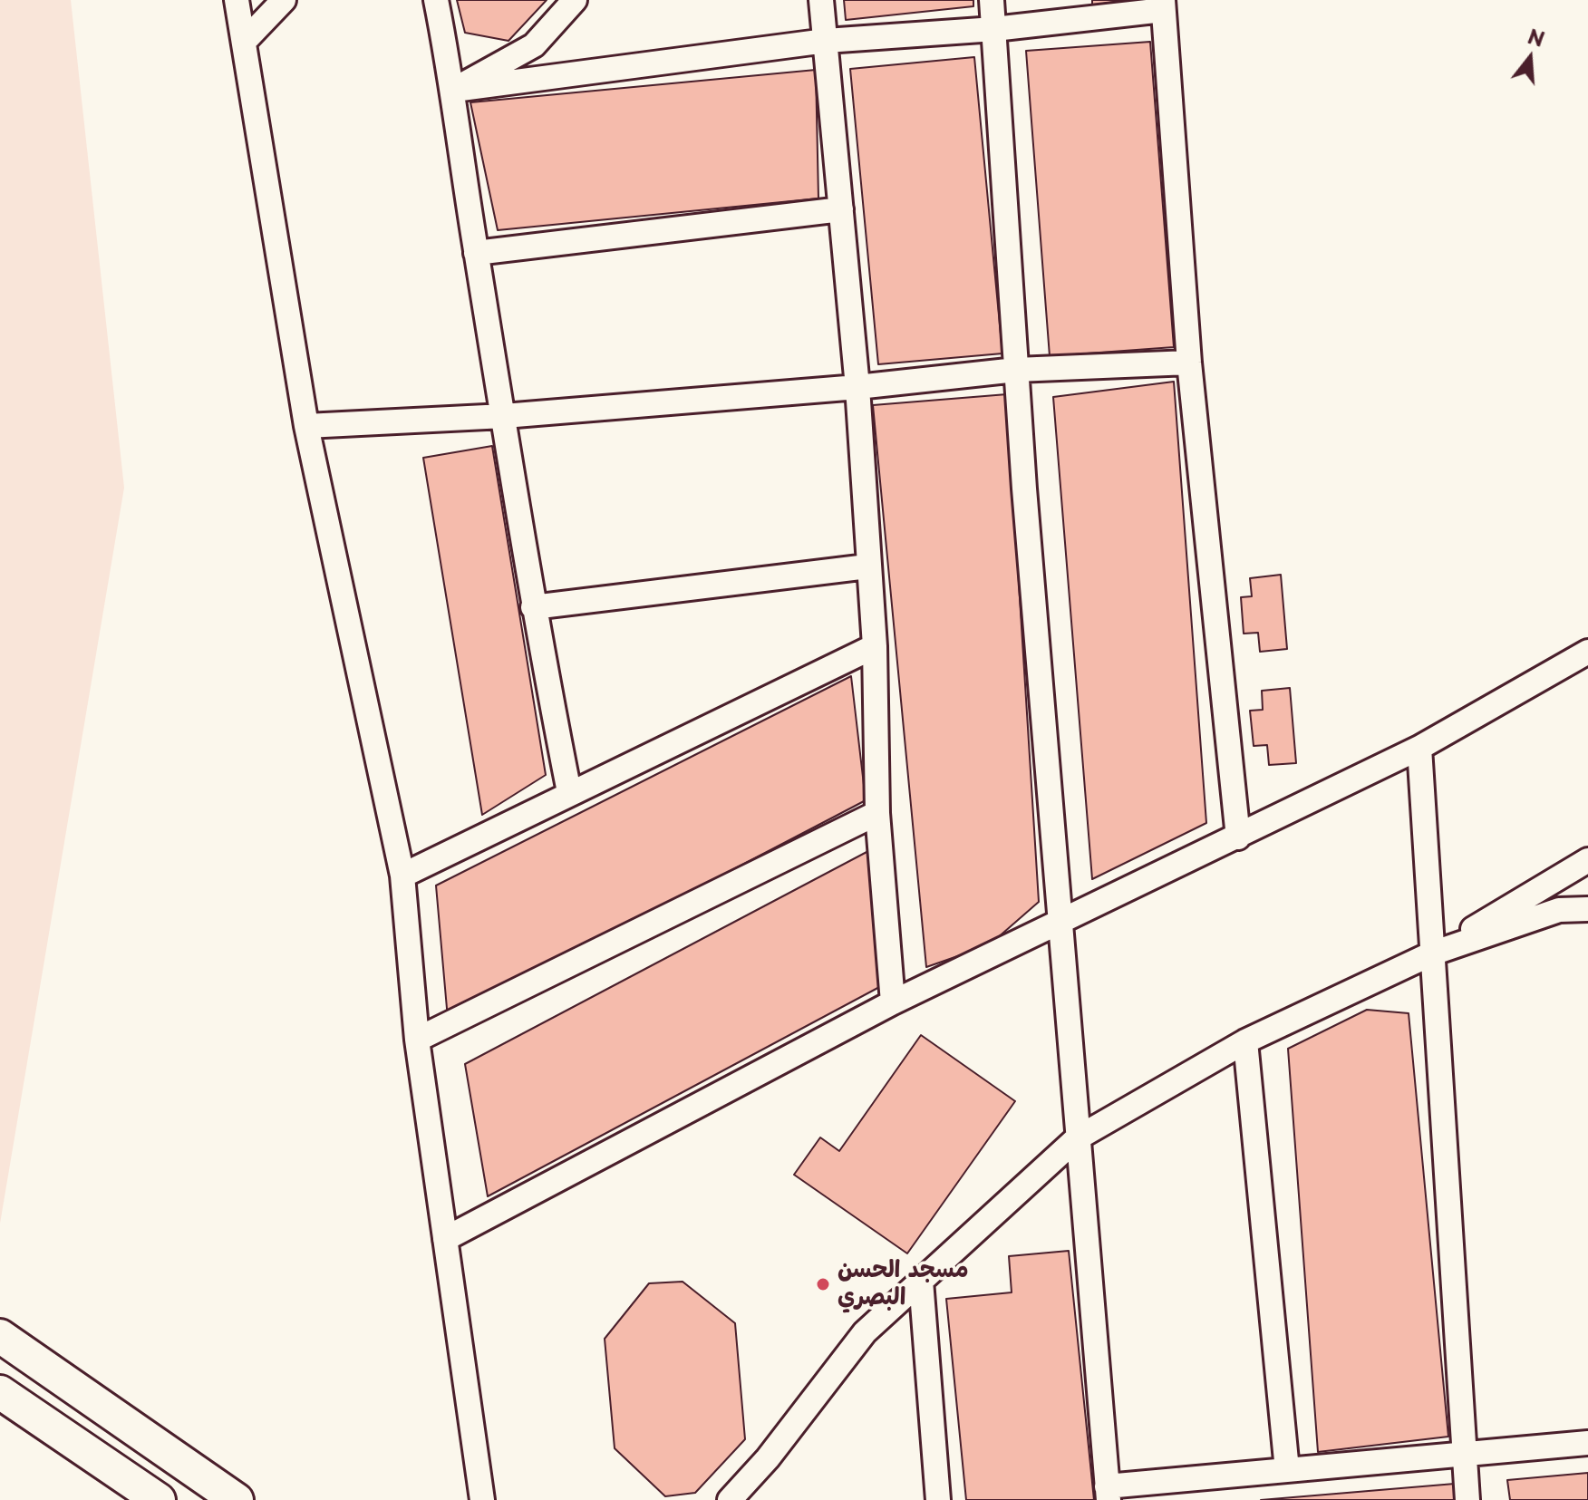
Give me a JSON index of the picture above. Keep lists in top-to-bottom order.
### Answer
{
  "places": ["مسجد الحسن البصري"],
  "north": "top"
}
